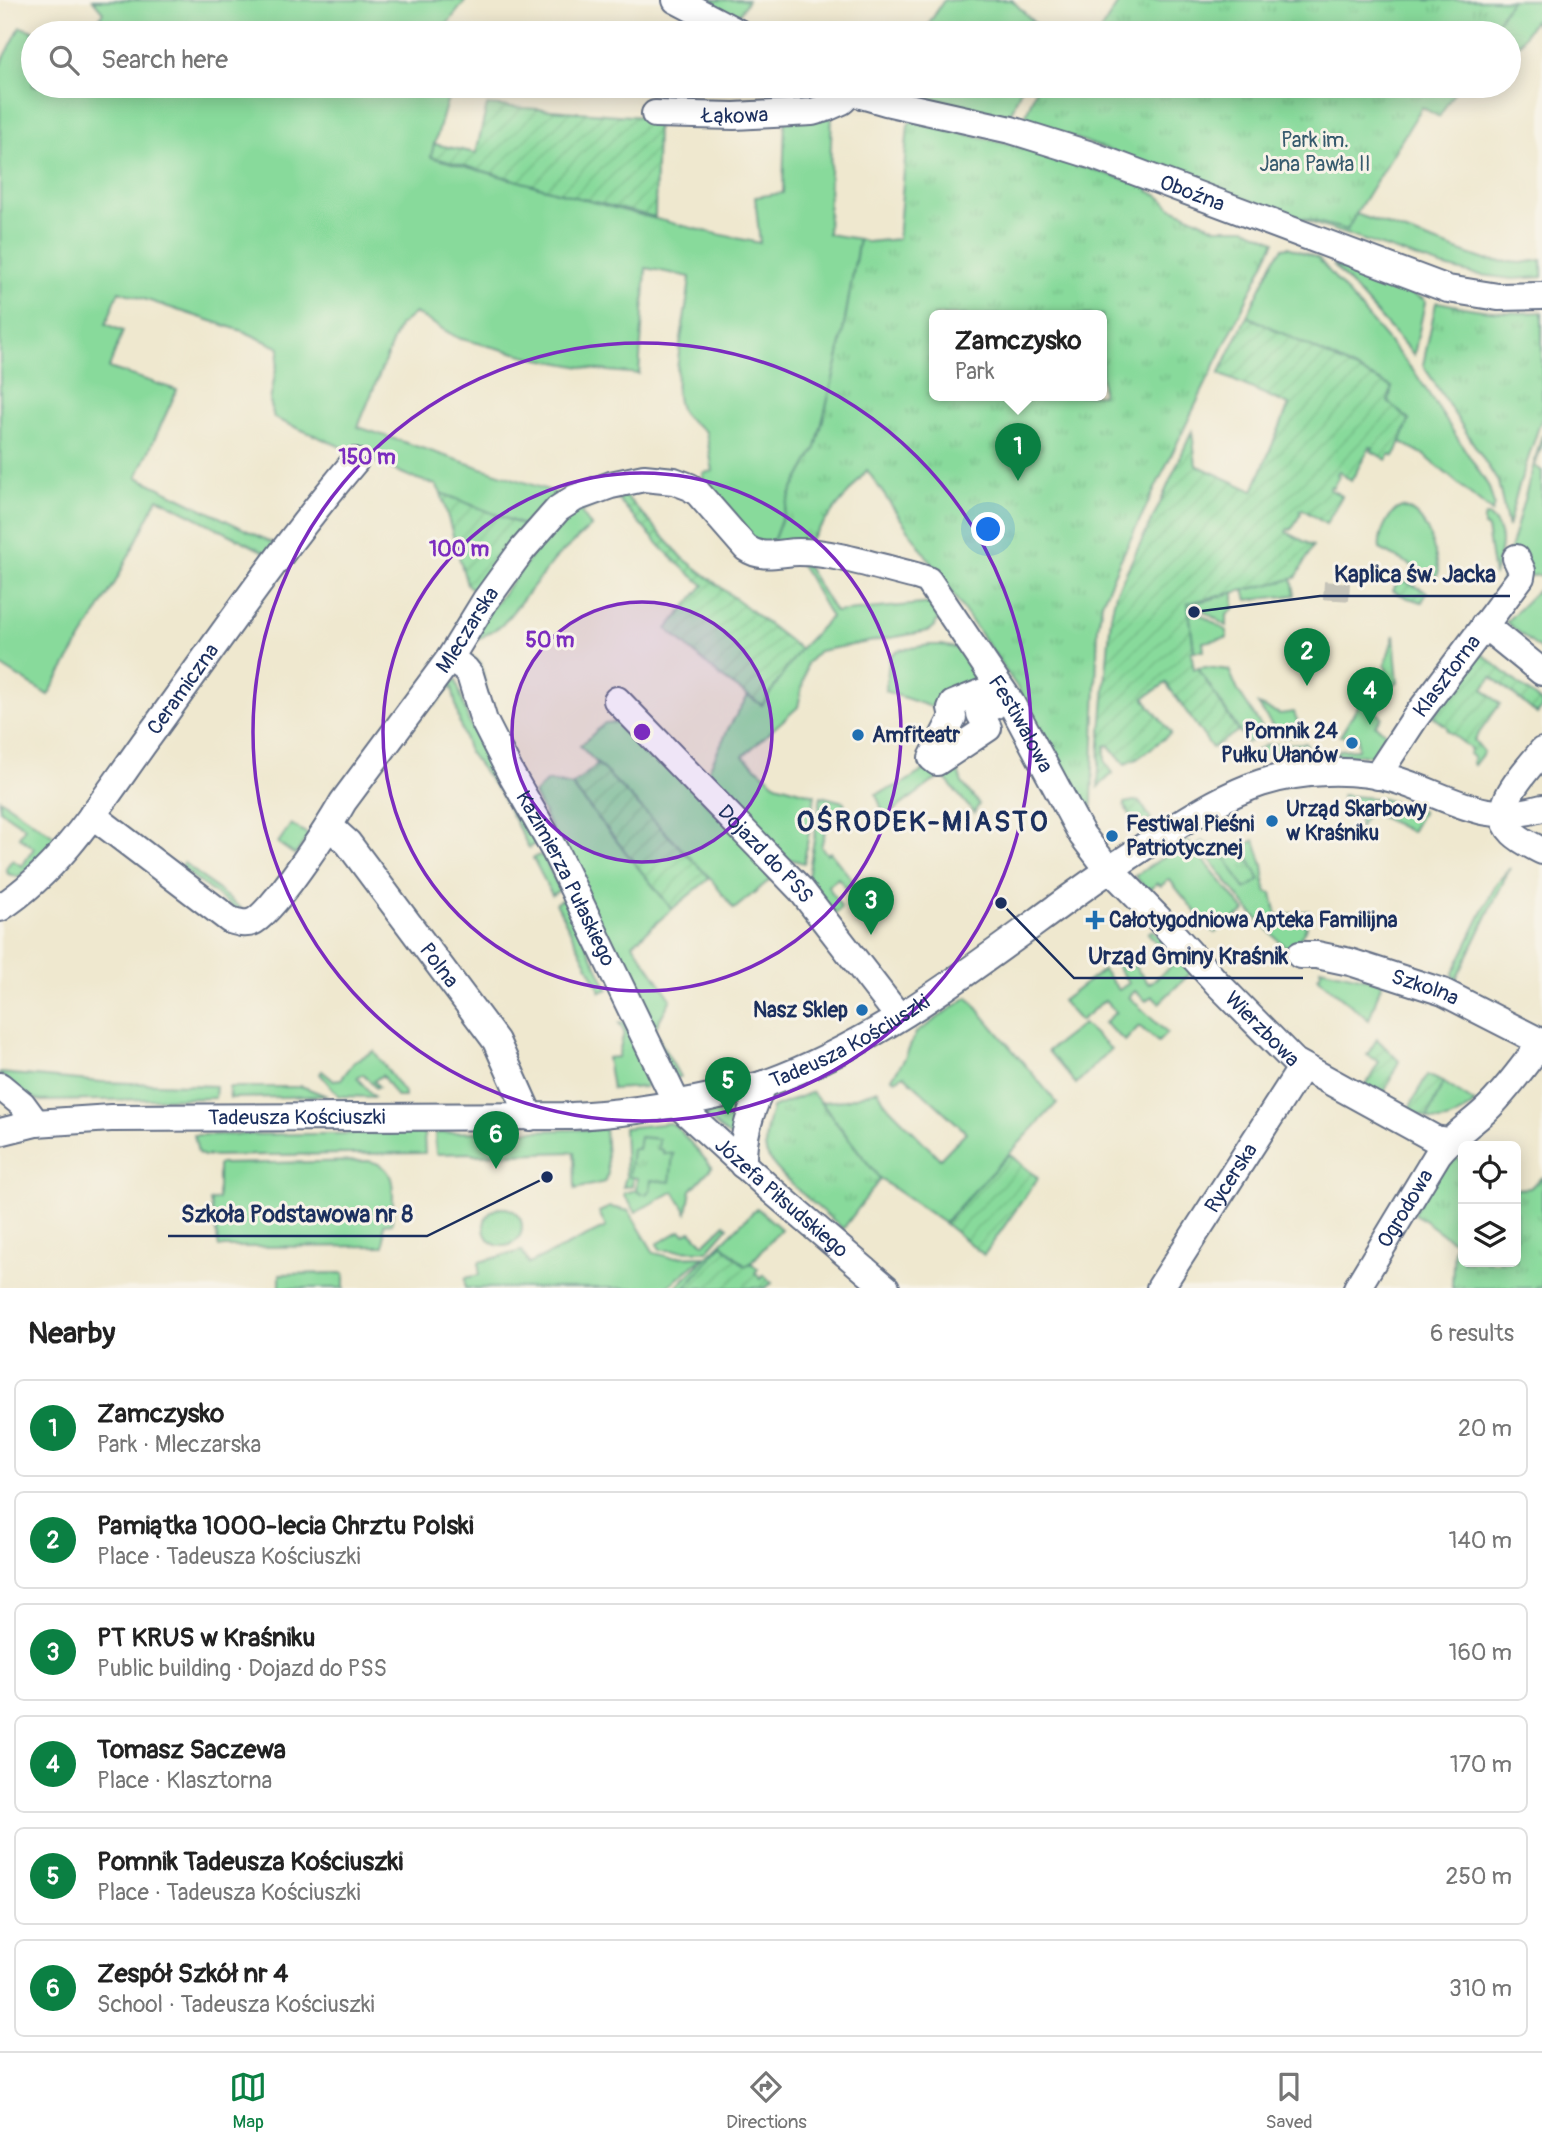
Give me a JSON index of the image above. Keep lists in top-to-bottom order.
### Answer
{
  "streets": {
    "street": [
      "Łąkowa",
      "Oboźna",
      "Mleczarska",
      "Klasztorna",
      "Ceramiczna",
      "Festiwalowa",
      "Dojazd do PSS",
      "Kazimierza Pułaskiego",
      "Polna",
      "Szkolna",
      "Wierzbowa",
      "Tadeusza Kościuszki",
      "Rycerska",
      "Józefa Piłsudskiego",
      "Ogrodowa"
    ]
  },
  "crossings": [
    ["Mleczarska", "Ceramiczna"],
    ["Mleczarska", "Festiwalowa"],
    ["Mleczarska", "Kazimierza Pułaskiego"],
    ["Mleczarska", "Polna"],
    ["Klasztorna", "Tadeusza Kościuszki"],
    ["Festiwalowa", "Wierzbowa"],
    ["Festiwalowa", "Tadeusza Kościuszki"],
    ["Dojazd do PSS", "Tadeusza Kościuszki"],
    ["Kazimierza Pułaskiego", "Tadeusza Kościuszki"],
    ["Kazimierza Pułaskiego", "Józefa Piłsudskiego"],
    ["Polna", "Tadeusza Kościuszki"],
    ["Szkolna", "Ogrodowa"],
    ["Wierzbowa", "Tadeusza Kościuszki"],
    ["Wierzbowa", "Rycerska"],
    ["Wierzbowa", "Ogrodowa"],
    ["Tadeusza Kościuszki", "Józefa Piłsudskiego"]
  ],
  "districts": ["OŚRODEK-MIASTO"],
  "parks": ["Park im. Jana Pawła II"],
  "places": {
    "other": [
      "Kaplica św. Jacka",
      "Amfiteatr",
      "Pomnik 24 Pułku Ułanów",
      "Urząd Skarbowy w Kraśniku",
      "Festiwal Pieśni Patriotycznej",
      "Urząd Gminy Kraśnik",
      "Nasz Sklep",
      "Szkoła Podstawowa nr 8"
    ],
    "health": ["Całotygodniowa Apteka Familijna"]
  },
  "page": {
    "search": "Search here",
    "popup": ["Zamczysko", "Park"],
    "pins": [
      "1",
      "2",
      "4",
      "3",
      "5",
      "6"
    ],
    "heading": ["Nearby", "6 results"],
    "list": [
      {
        "mark": "1",
        "name": "Zamczysko",
        "note": "Park · Mleczarska",
        "value": "20 m"
      },
      {
        "mark": "2",
        "name": "Pamiątka 1000-lecia Chrztu Polski",
        "note": "Place · Tadeusza Kościuszki",
        "value": "140 m"
      },
      {
        "mark": "3",
        "name": "PT KRUS w Kraśniku",
        "note": "Public building · Dojazd do PSS",
        "value": "160 m"
      },
      {
        "mark": "4",
        "name": "Tomasz Saczewa",
        "note": "Place · Klasztorna",
        "value": "170 m"
      },
      {
        "mark": "5",
        "name": "Pomnik Tadeusza Kościuszki",
        "note": "Place · Tadeusza Kościuszki",
        "value": "250 m"
      },
      {
        "mark": "6",
        "name": "Zespół Szkół nr 4",
        "note": "School · Tadeusza Kościuszki",
        "value": "310 m"
      }
    ],
    "nav": ["Map", "Directions", "Saved"]
  },
  "rings": ["150 m", "100 m", "50 m"]
}
